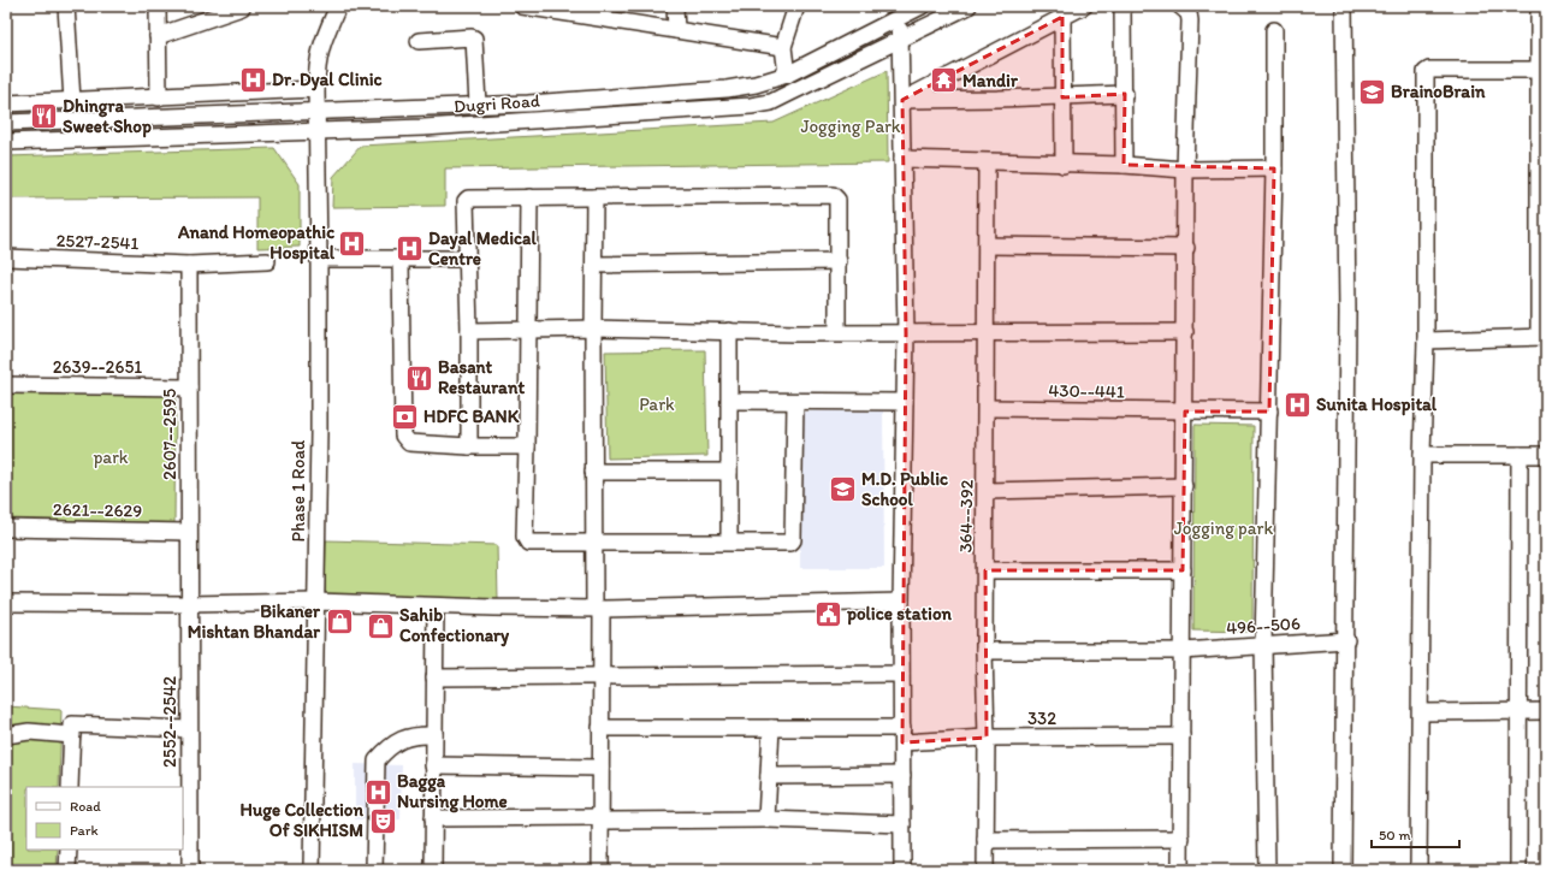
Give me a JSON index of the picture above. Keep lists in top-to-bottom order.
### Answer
{
  "streets": {
    "street": [
      "Dugri Road",
      "2527-2541",
      "2639--2651",
      "430--441",
      "2607--2595",
      "Phase 1 Road",
      "2621--2629",
      "364--392",
      "496--506",
      "332",
      "2552--2542"
    ]
  },
  "crossings": [
    ["Dugri Road", "Phase 1 Road"],
    ["2527-2541", "2607--2595"],
    ["2639--2651", "2607--2595"],
    ["430--441", "364--392"],
    ["2607--2595", "2621--2629"],
    ["2607--2595", "2552--2542"],
    ["364--392", "496--506"],
    ["364--392", "332"]
  ],
  "parks": [
    "Jogging Park",
    "Park",
    "park",
    "Jogging park"
  ],
  "places": {
    "hospital": [
      "Dr. Dyal Clinic",
      "Anand Homeopathic Hospital",
      "Dayal Medical Centre",
      "Sunita Hospital",
      "Bagga Nursing Home"
    ],
    "temple": ["Mandir"],
    "school or university": ["BrainoBrain", "M.D. Public School"],
    "restaurant": ["Dhingra Sweet Shop", "Basant Restaurant"],
    "bank": ["HDFC BANK"],
    "public building": ["police station"],
    "shop": ["Bikaner Mishtan Bhandar", "Sahib Confectionary"],
    "theatre": ["Huge Collection Of SIKHISM"]
  },
  "legend": ["Road", "Park"],
  "scale_bar": "50 m"
}
